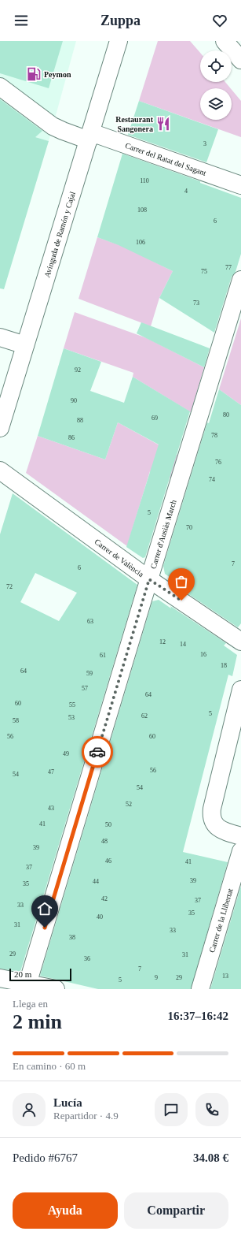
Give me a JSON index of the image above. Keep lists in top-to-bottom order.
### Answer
{
  "streets": {
    "street": [
      "Carrer del Ratat del Sagant",
      "Avinguda de Ramón y Cajal",
      "Carrer d'Ausiàs March",
      "Carrer de València",
      "Carrer de la Llibertat"
    ]
  },
  "crossings": [
    ["Carrer del Ratat del Sagant", "Avinguda de Ramón y Cajal"],
    ["Carrer d'Ausiàs March", "Carrer de València"]
  ],
  "places": {
    "fuel station": ["Peymon"],
    "restaurant": ["Restaurant Sangonera"]
  },
  "house_numbers": [
    "3",
    "110",
    "4",
    "108",
    "6",
    "106",
    "77",
    "75",
    "73",
    "92",
    "90",
    "80",
    "69",
    "88",
    "78",
    "86",
    "76",
    "74",
    "5",
    "70",
    "7",
    "6",
    "72",
    "63",
    "12",
    "14",
    "16",
    "61",
    "18",
    "64",
    "59",
    "57",
    "64",
    "60",
    "55",
    "5",
    "62",
    "53",
    "58",
    "56",
    "60",
    "49",
    "56",
    "47",
    "54",
    "54",
    "52",
    "43",
    "41",
    "50",
    "48",
    "39",
    "46",
    "41",
    "37",
    "39",
    "44",
    "35",
    "42",
    "37",
    "33",
    "35",
    "40",
    "31",
    "33",
    "38",
    "29",
    "31",
    "36",
    "7",
    "13",
    "9",
    "29",
    "5"
  ],
  "scale_bar": "20 m",
  "page": {
    "header": "Zuppa",
    "scale": "20 m",
    "heading": ["2 min", "Llega en", "16:37–16:42"],
    "panel": [
      "Lucía",
      "Repartidor · 4.9",
      "Pedido #6767",
      "34.08 €"
    ],
    "bar": "En camino · 60 m",
    "buttons": ["Ayuda", "Compartir"]
  }
}
